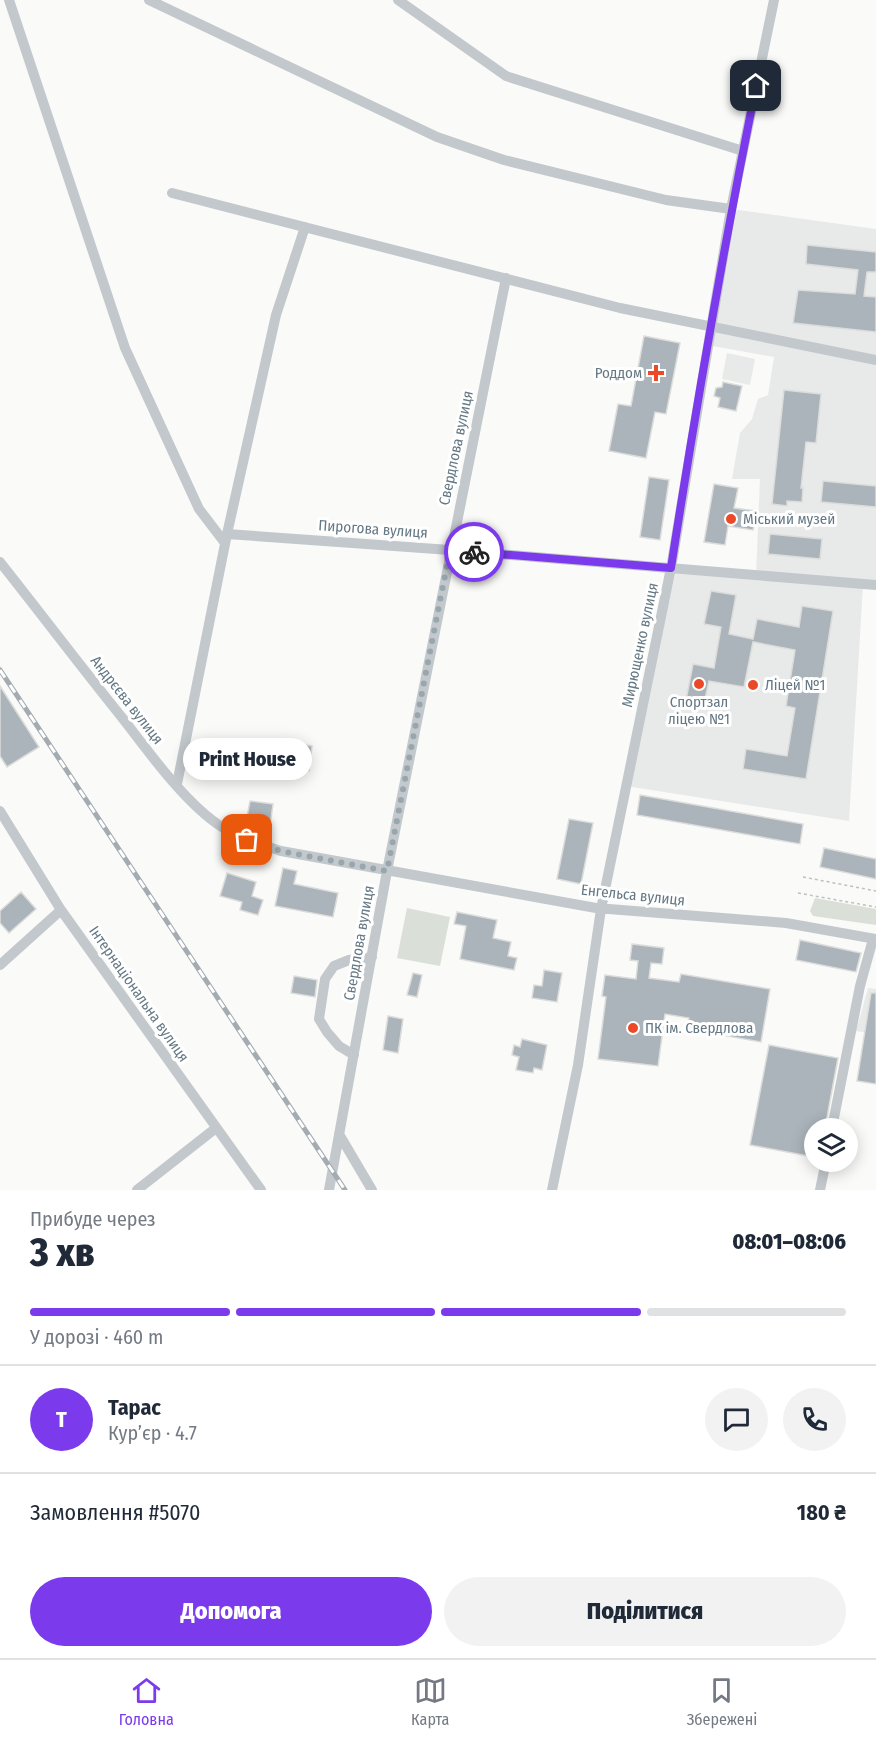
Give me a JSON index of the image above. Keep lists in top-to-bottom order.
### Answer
{
  "streets": {
    "street": [
      "Свердлова вулиця",
      "Пирогова вулиця",
      "Мирющенко вулиця",
      "Андрєєва вулиця",
      "Енгельса вулиця",
      "Інтернаціональна вулиця"
    ]
  },
  "crossings": [
    ["Свердлова вулиця", "Пирогова вулиця"],
    ["Свердлова вулиця", "Андрєєва вулиця"],
    ["Свердлова вулиця", "Енгельса вулиця"],
    ["Пирогова вулиця", "Мирющенко вулиця"],
    ["Мирющенко вулиця", "Енгельса вулиця"],
    ["Андрєєва вулиця", "Енгельса вулиця"]
  ],
  "places": {
    "health": ["Роддом"],
    "other": [
      "Міський музей",
      "Спортзал ліцею №1",
      "Ліцей №1",
      "Print House",
      "ПК ім. Свердлова"
    ]
  },
  "page": {
    "bubble": "Print House",
    "heading": ["3 хв", "Прибуде через", "08:01–08:06"],
    "panel": [
      "Тарас",
      "Кур’єр · 4.7",
      "Замовлення #5070",
      "180 ₴"
    ],
    "bar": "У дорозі · 460 m",
    "round": "Т",
    "buttons": ["Допомога", "Поділитися"],
    "tabs": ["Головна", "Карта", "Збережені"]
  }
}
